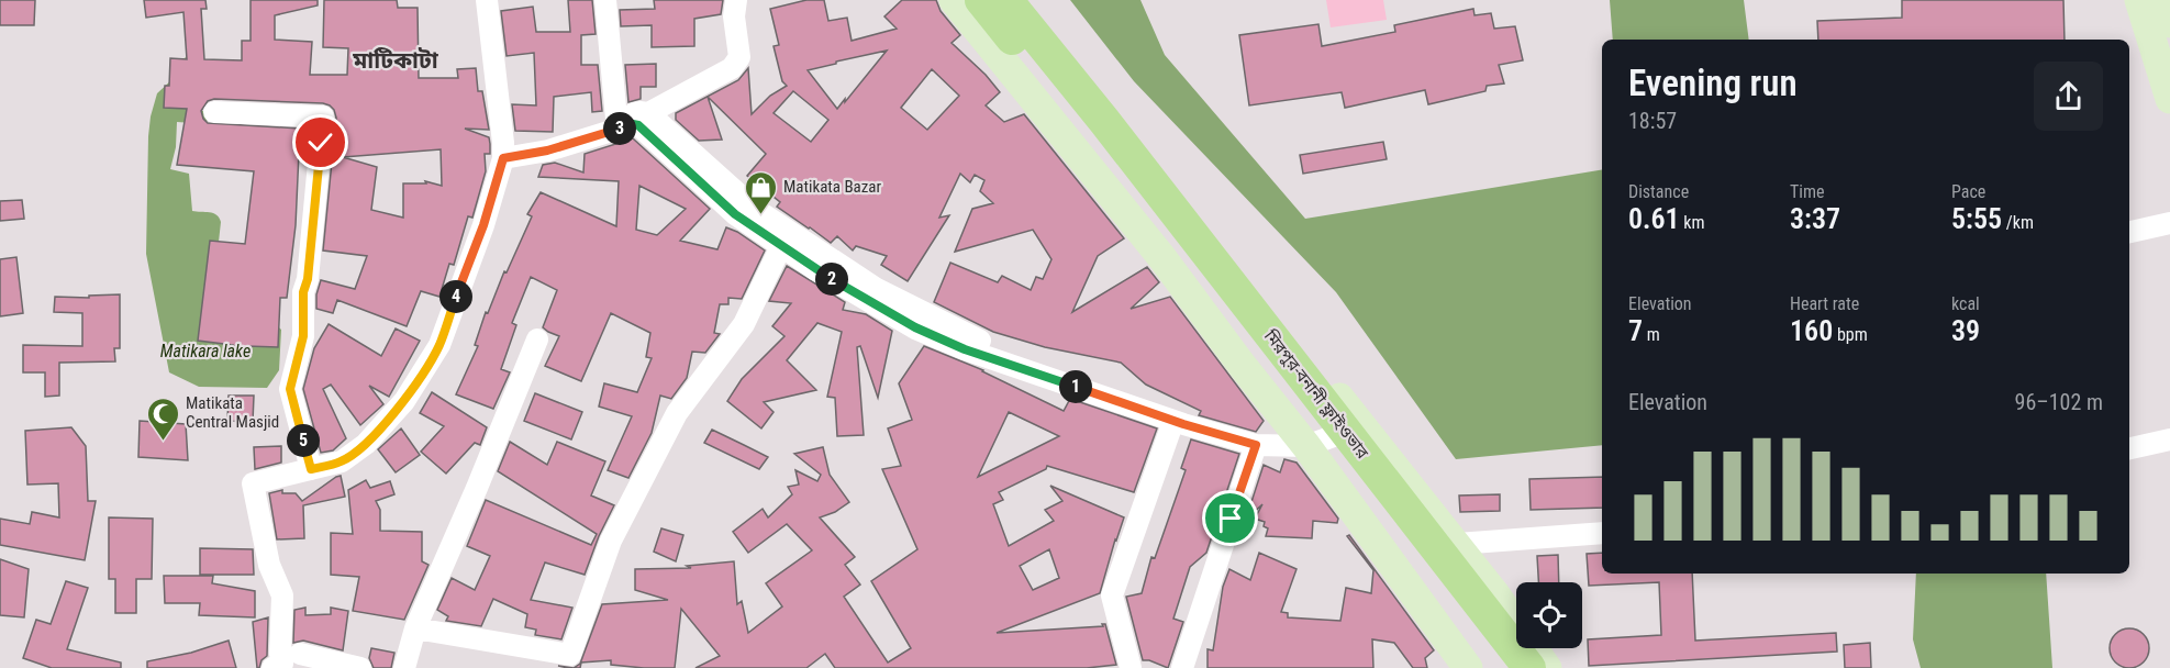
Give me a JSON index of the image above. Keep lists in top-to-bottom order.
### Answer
{
  "streets": {
    "main road": ["মিরপুর-বনানী ফ্লাইওভার"]
  },
  "districts": ["মাটিকাটা"],
  "water": ["Matikara lake"],
  "places": {
    "shop": ["Matikata Bazar"],
    "mosque": ["Matikata Central Masjid"]
  },
  "page": {
    "heading": ["Evening run", "18:57"],
    "pins": [
      "3",
      "2",
      "4",
      "1",
      "5"
    ],
    "stats": [
      ["Distance", "0.61 km"],
      ["Time", "3:37"],
      ["Pace", "5:55 /km"],
      ["Elevation", "7 m"],
      ["Heart rate", "160 bpm"],
      ["kcal", "39"]
    ],
    "chart": ["Elevation", "96–102 m"]
  }
}
